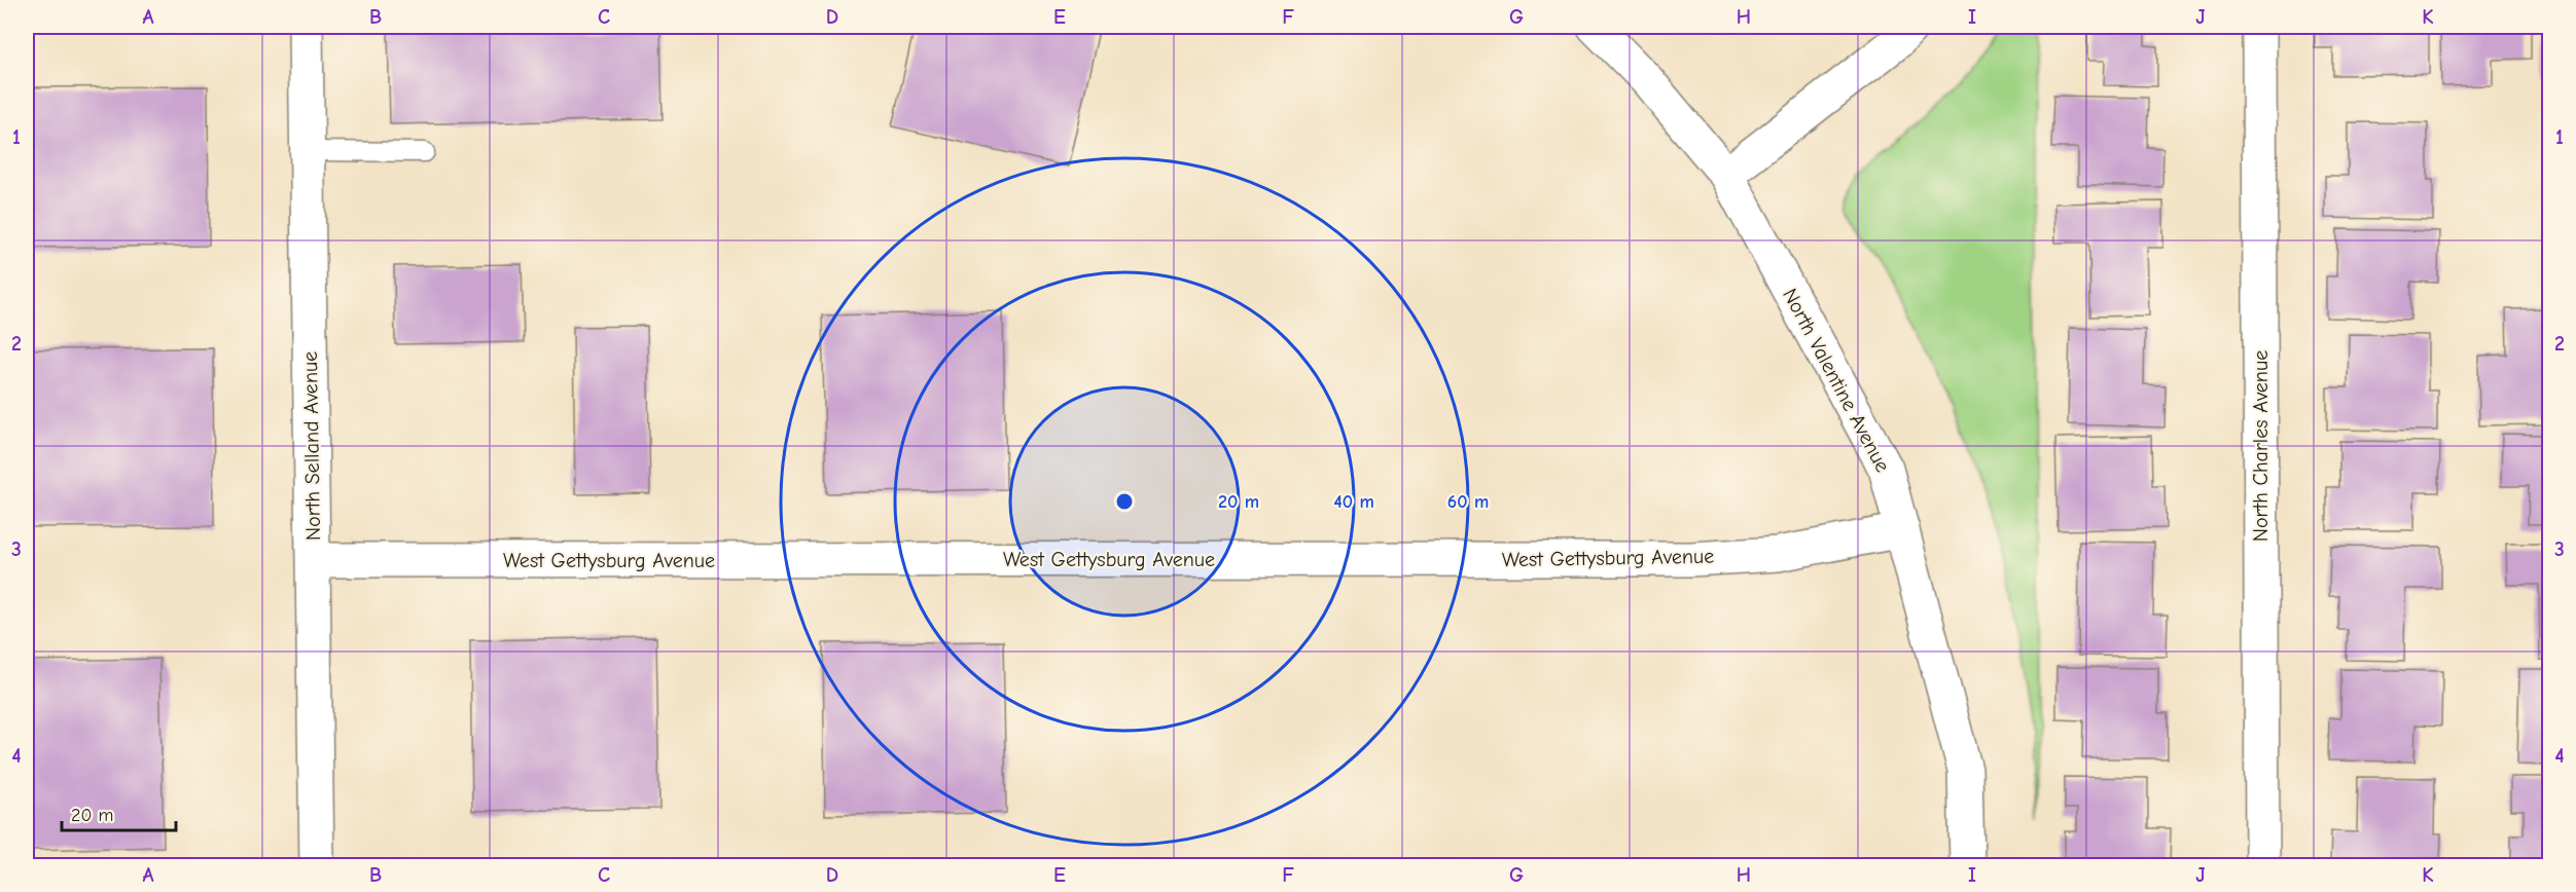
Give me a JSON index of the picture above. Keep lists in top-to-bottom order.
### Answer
{
  "streets": {
    "street": [
      "North Valentine Avenue",
      "North Selland Avenue",
      "North Charles Avenue",
      "West Gettysburg Avenue"
    ]
  },
  "crossings": [
    ["North Valentine Avenue", "West Gettysburg Avenue"],
    ["North Selland Avenue", "West Gettysburg Avenue"]
  ],
  "scale_bar": "20 m",
  "grid": {
    "columns": [
      "A",
      "B",
      "C",
      "D",
      "E",
      "F",
      "G",
      "H",
      "I",
      "J",
      "K"
    ],
    "rows": [
      "1",
      "2",
      "3",
      "4"
    ]
  },
  "rings": ["20 m", "40 m", "60 m"]
}
